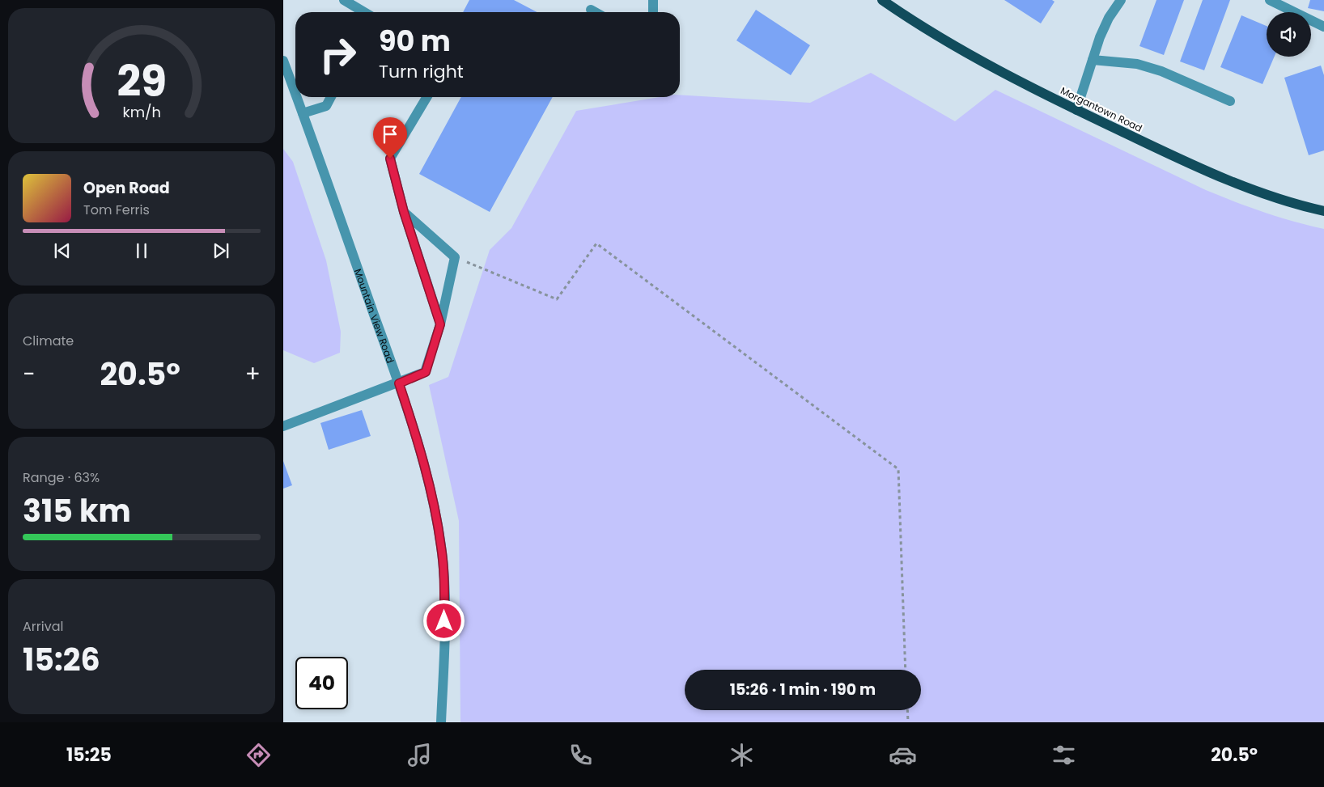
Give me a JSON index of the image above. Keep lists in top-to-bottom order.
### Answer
{
  "streets": {
    "main road": ["Morgantown Road"],
    "street": ["Mountain View Road"]
  },
  "page": {
    "turn": ["90 m", "Turn right"],
    "song": ["Open Road", "Tom Ferris"],
    "tile": [
      "Climate",
      ["Range · 63%", "315 km"],
      ["Arrival", "15:26"]
    ],
    "heat": ["−", "20.5°", "+"],
    "limit": "40",
    "trip": "15:26 · 1 min · 190 m",
    "tabs": ["15:25", "20.5°"],
    "gauge": ["29", "km/h"]
  }
}
